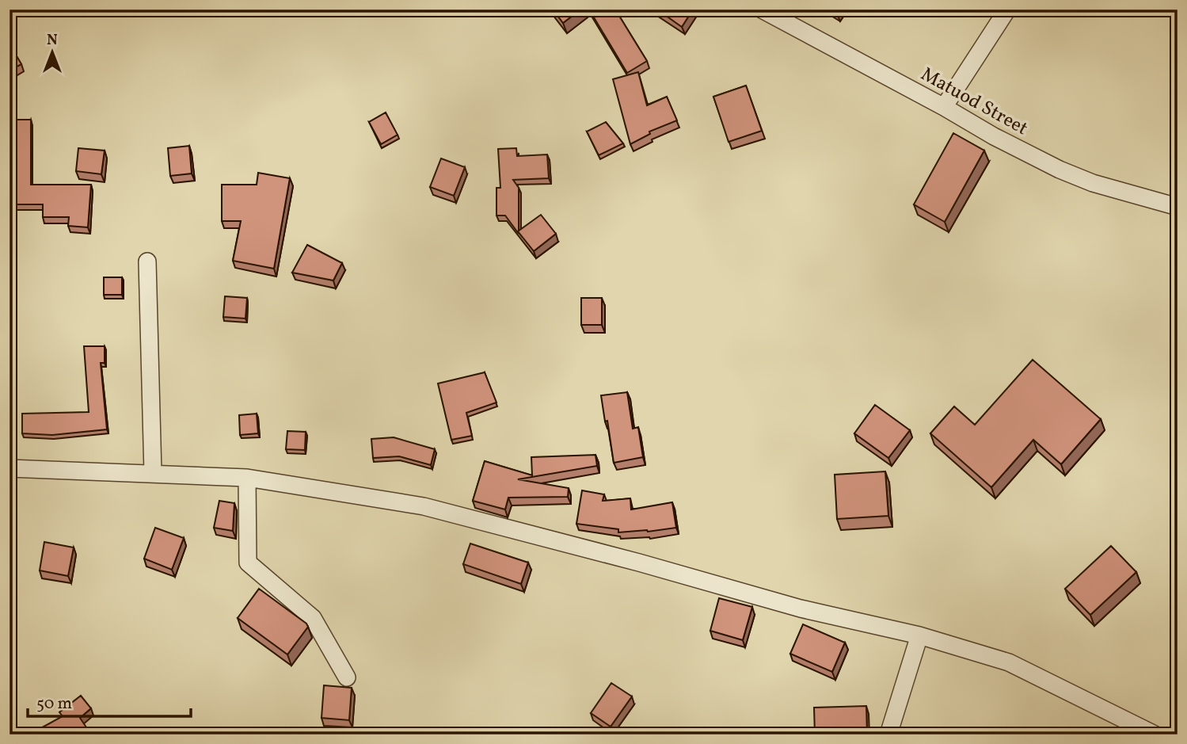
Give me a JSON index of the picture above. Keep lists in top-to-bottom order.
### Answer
{
  "streets": {
    "street": ["Matuod Street"]
  },
  "scale_bar": "50 m",
  "north": "top"
}
